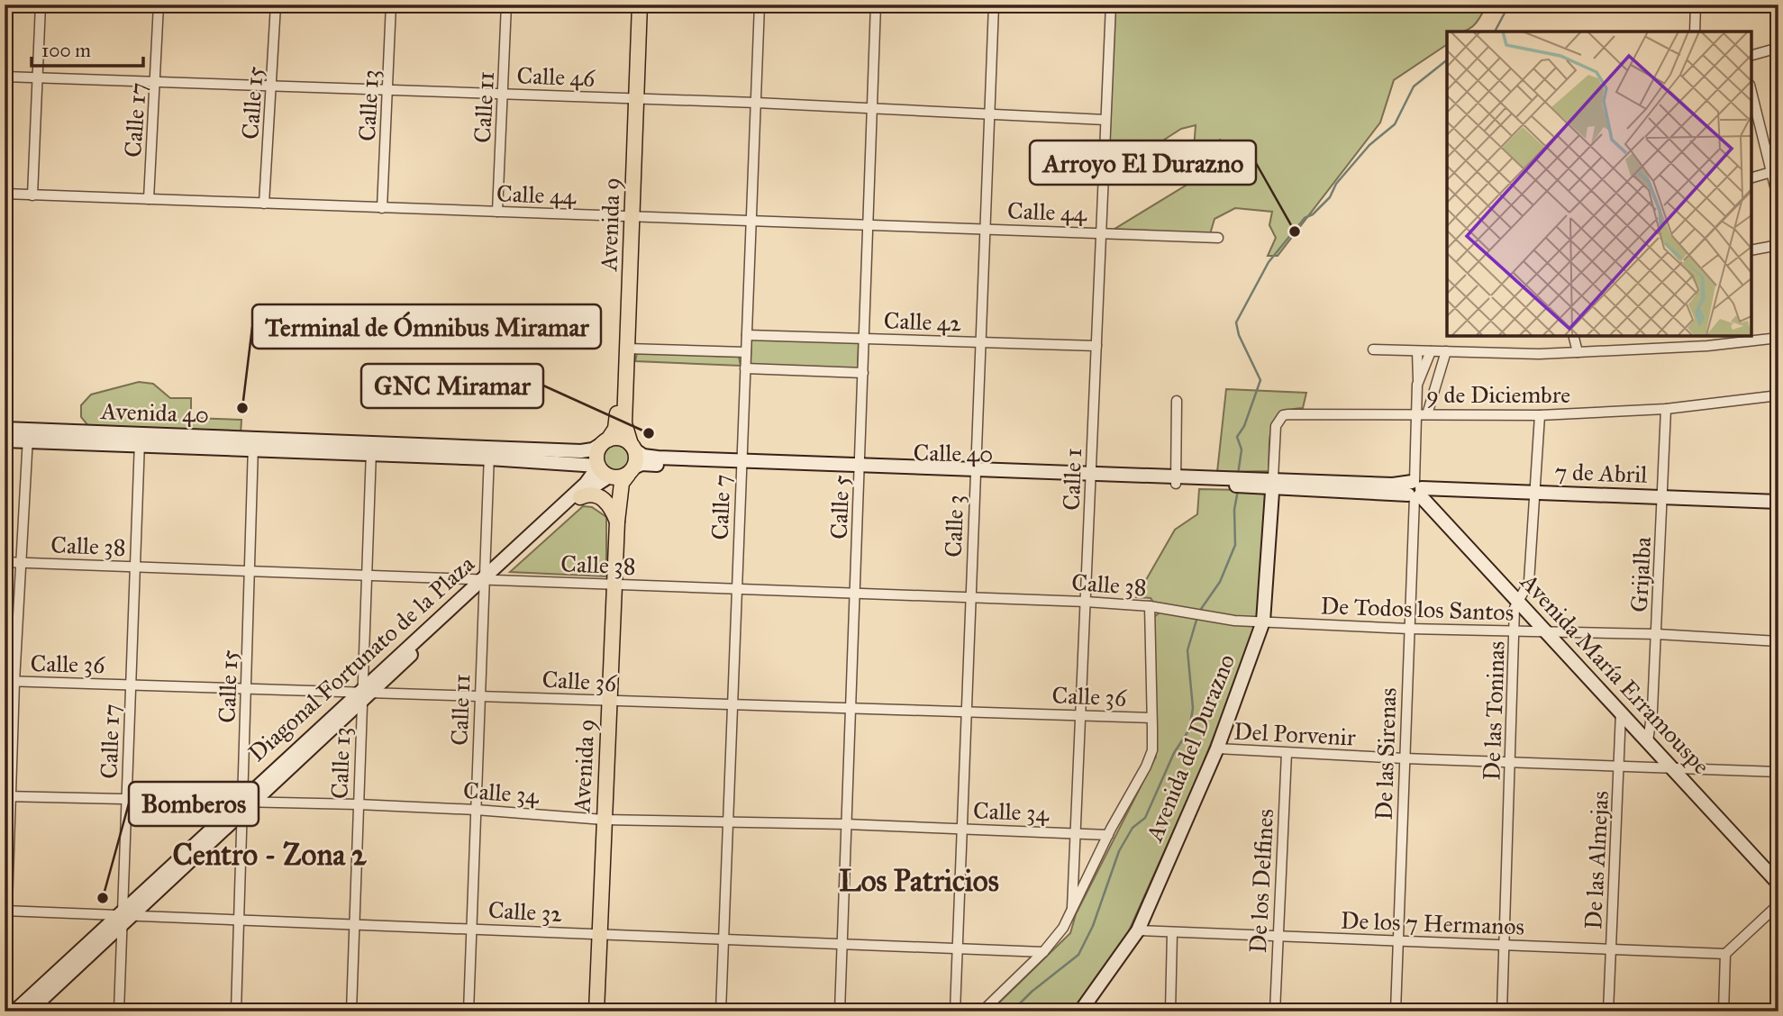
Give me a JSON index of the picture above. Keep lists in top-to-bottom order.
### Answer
{
  "streets": {
    "main road": [
      "Avenida 9",
      "Avenida 40",
      "Calle 40",
      "7 de Abril",
      "Diagonal Fortunato de la Plaza",
      "Avenida María Erramouspe",
      "Avenida del Durazno"
    ],
    "street": [
      "Calle 46",
      "Calle 15",
      "Calle 13",
      "Calle 11",
      "Calle 17",
      "Calle 44",
      "Calle 42",
      "9 de Diciembre",
      "Calle 1",
      "Calle 7",
      "Calle 5",
      "Calle 3",
      "Calle 38",
      "Grijalba",
      "De Todos los Santos",
      "Calle 36",
      "De las Toninas",
      "Del Porvenir",
      "De las Sirenas",
      "Calle 34",
      "De las Almejas",
      "De los Delfines",
      "Calle 32",
      "De los 7 Hermanos"
    ]
  },
  "crossings": [
    ["Calle 46", "Calle 15"],
    ["Calle 46", "Calle 13"],
    ["Calle 46", "Calle 11"],
    ["Calle 46", "Calle 17"],
    ["Calle 46", "Avenida 9"],
    ["Calle 46", "Calle 1"],
    ["Calle 46", "Calle 7"],
    ["Calle 46", "Calle 5"],
    ["Calle 46", "Calle 3"],
    ["Calle 15", "Calle 44"],
    ["Calle 15", "Avenida 40"],
    ["Calle 15", "Calle 38"],
    ["Calle 15", "Diagonal Fortunato de la Plaza"],
    ["Calle 15", "Calle 36"],
    ["Calle 15", "Calle 34"],
    ["Calle 15", "Calle 32"],
    ["Calle 13", "Calle 44"],
    ["Calle 13", "Avenida 40"],
    ["Calle 13", "Calle 38"],
    ["Calle 13", "Diagonal Fortunato de la Plaza"],
    ["Calle 13", "Calle 36"],
    ["Calle 13", "Calle 34"],
    ["Calle 13", "Calle 32"],
    ["Calle 11", "Calle 44"],
    ["Calle 11", "Avenida 40"],
    ["Calle 11", "Calle 38"],
    ["Calle 11", "Diagonal Fortunato de la Plaza"],
    ["Calle 11", "Calle 36"],
    ["Calle 11", "Calle 34"],
    ["Calle 11", "Calle 32"],
    ["Calle 17", "Calle 44"],
    ["Calle 17", "Avenida 40"],
    ["Calle 17", "Calle 38"],
    ["Calle 17", "Diagonal Fortunato de la Plaza"],
    ["Calle 17", "Calle 36"],
    ["Calle 17", "Calle 34"],
    ["Calle 17", "Calle 32"],
    ["Calle 44", "Avenida 9"],
    ["Calle 44", "Calle 1"],
    ["Calle 44", "Calle 7"],
    ["Calle 44", "Calle 5"],
    ["Calle 44", "Calle 3"],
    ["Avenida 9", "Avenida 40"],
    ["Avenida 9", "Calle 40"],
    ["Avenida 9", "Calle 38"],
    ["Avenida 9", "Diagonal Fortunato de la Plaza"],
    ["Avenida 9", "Calle 36"],
    ["Avenida 9", "Calle 34"],
    ["Avenida 9", "Calle 32"],
    ["Calle 42", "Calle 1"],
    ["Calle 42", "Calle 7"],
    ["Calle 42", "Calle 5"],
    ["Calle 42", "Calle 3"],
    ["9 de Diciembre", "7 de Abril"],
    ["9 de Diciembre", "Grijalba"],
    ["9 de Diciembre", "De las Toninas"],
    ["9 de Diciembre", "Avenida del Durazno"],
    ["9 de Diciembre", "De las Sirenas"],
    ["Avenida 40", "Calle 40"],
    ["Avenida 40", "Diagonal Fortunato de la Plaza"],
    ["Calle 40", "7 de Abril"],
    ["Calle 40", "Calle 1"],
    ["Calle 40", "Calle 7"],
    ["Calle 40", "Calle 5"],
    ["Calle 40", "Calle 3"],
    ["Calle 40", "Diagonal Fortunato de la Plaza"],
    ["7 de Abril", "Grijalba"],
    ["7 de Abril", "Avenida María Erramouspe"],
    ["7 de Abril", "De las Toninas"],
    ["7 de Abril", "Avenida del Durazno"],
    ["7 de Abril", "De las Sirenas"],
    ["Calle 1", "Calle 38"],
    ["Calle 1", "Calle 36"],
    ["Calle 1", "Calle 34"],
    ["Calle 1", "Calle 32"],
    ["Calle 7", "Calle 38"],
    ["Calle 7", "Calle 36"],
    ["Calle 7", "Calle 34"],
    ["Calle 7", "Calle 32"],
    ["Calle 5", "Calle 38"],
    ["Calle 5", "Calle 36"],
    ["Calle 5", "Calle 34"],
    ["Calle 5", "Calle 32"],
    ["Calle 3", "Calle 38"],
    ["Calle 3", "Calle 36"],
    ["Calle 3", "Calle 34"],
    ["Calle 3", "Calle 32"],
    ["Calle 38", "De Todos los Santos"],
    ["Calle 38", "Diagonal Fortunato de la Plaza"],
    ["Grijalba", "De Todos los Santos"],
    ["Grijalba", "Avenida María Erramouspe"],
    ["De Todos los Santos", "Avenida María Erramouspe"],
    ["De Todos los Santos", "De las Toninas"],
    ["De Todos los Santos", "Avenida del Durazno"],
    ["De Todos los Santos", "De las Sirenas"],
    ["Diagonal Fortunato de la Plaza", "Calle 36"],
    ["Diagonal Fortunato de la Plaza", "Calle 34"],
    ["Diagonal Fortunato de la Plaza", "Calle 32"],
    ["Avenida María Erramouspe", "De las Toninas"],
    ["Avenida María Erramouspe", "Del Porvenir"],
    ["Avenida María Erramouspe", "De las Sirenas"],
    ["Avenida María Erramouspe", "De las Almejas"],
    ["De las Toninas", "Del Porvenir"],
    ["De las Toninas", "De los 7 Hermanos"],
    ["Del Porvenir", "Avenida del Durazno"],
    ["Del Porvenir", "De las Sirenas"],
    ["Del Porvenir", "De las Almejas"],
    ["Del Porvenir", "De los Delfines"],
    ["Avenida del Durazno", "De los 7 Hermanos"],
    ["De las Sirenas", "De los 7 Hermanos"],
    ["De las Almejas", "De los 7 Hermanos"],
    ["De los Delfines", "De los 7 Hermanos"]
  ],
  "districts": ["Centro - Zona 2", "Los Patricios"],
  "places": [
    "Arroyo El Durazno",
    "Terminal de Ómnibus Miramar",
    "GNC Miramar",
    "Bomberos"
  ],
  "scale_bar": "100 m"
}
